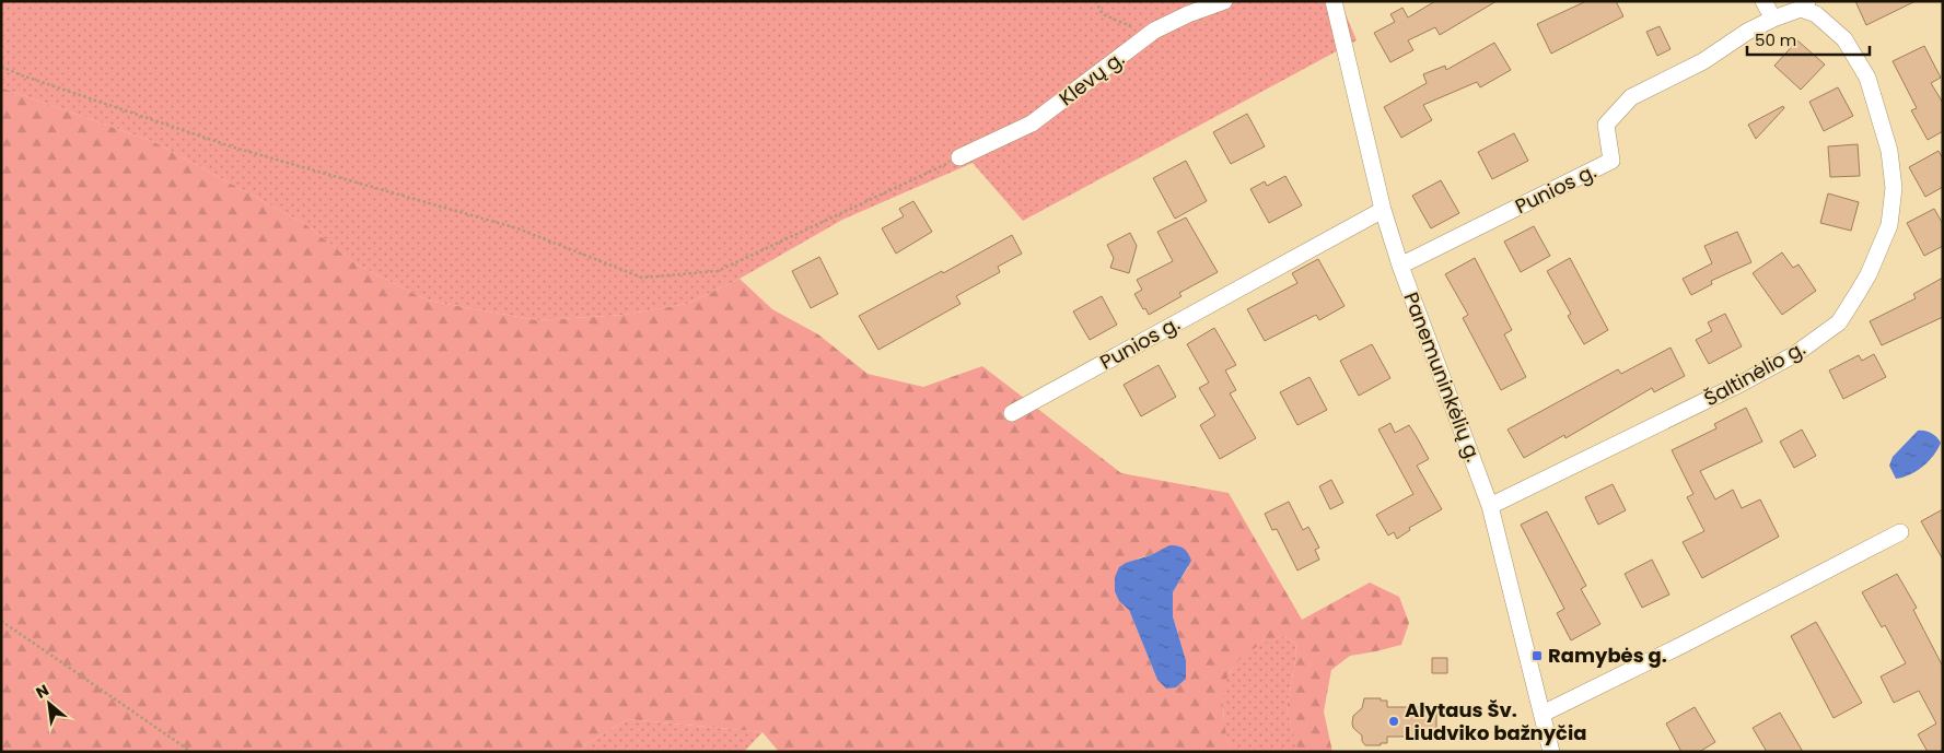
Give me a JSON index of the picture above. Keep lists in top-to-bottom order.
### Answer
{
  "streets": {
    "street": [
      "Klevų g.",
      "Punios g.",
      "Šaltinėlio g.",
      "Panemuninkėlių g."
    ]
  },
  "crossings": [
    ["Punios g.", "Šaltinėlio g."],
    ["Punios g.", "Panemuninkėlių g."],
    ["Šaltinėlio g.", "Panemuninkėlių g."]
  ],
  "places": {
    "transit": ["Ramybės g."],
    "other": ["Alytaus Šv. Liudviko bažnyčia"]
  },
  "scale_bar": "50 m",
  "north": "top left"
}
